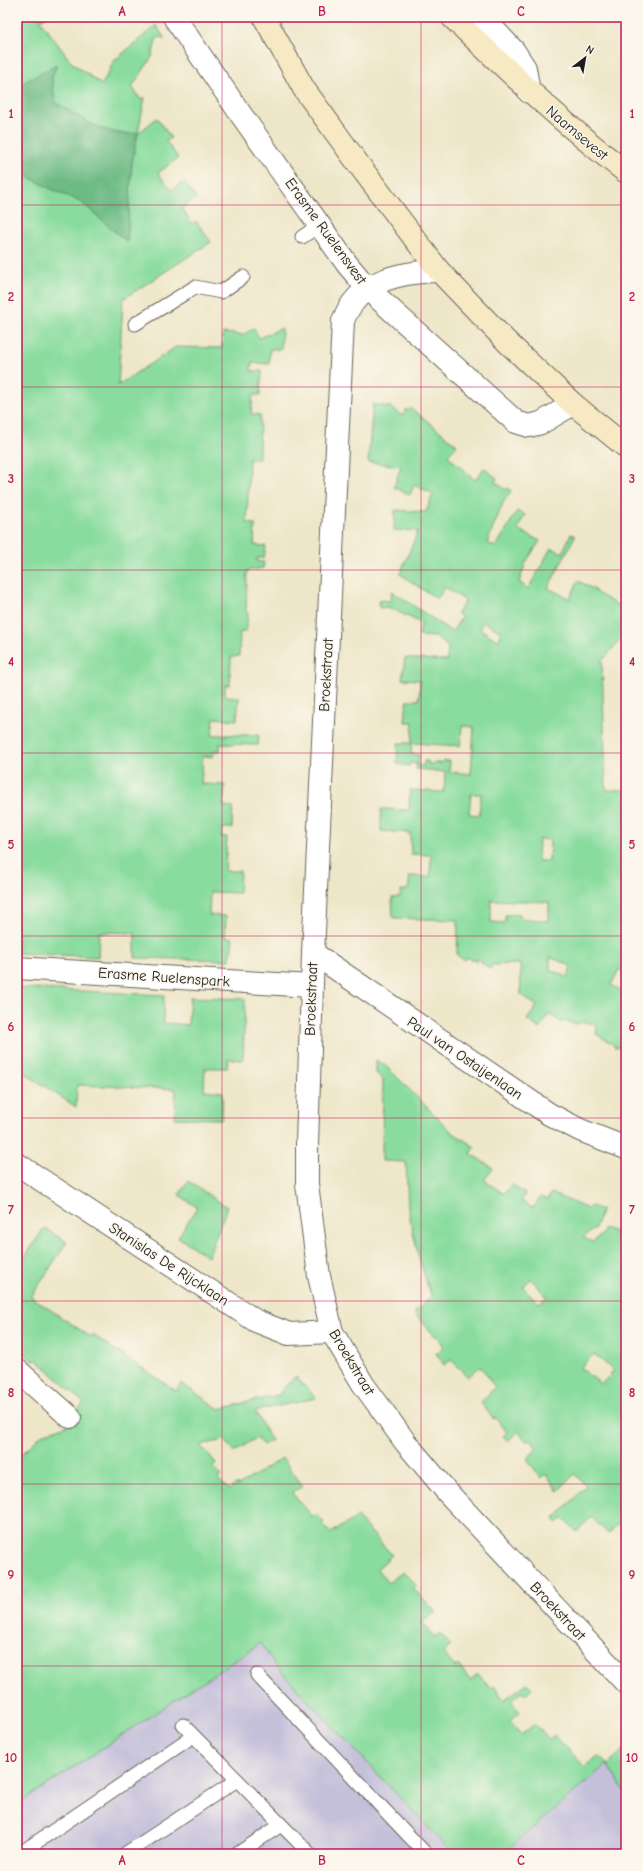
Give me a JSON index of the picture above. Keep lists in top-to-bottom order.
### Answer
{
  "streets": {
    "main road": ["Naamsevest"],
    "street": [
      "Erasme Ruelensvest",
      "Broekstraat",
      "Erasme Ruelenspark",
      "Paul van Ostaijenlaan",
      "Stanislas De Rijcklaan"
    ]
  },
  "crossings": [
    ["Erasme Ruelensvest", "Broekstraat"],
    ["Broekstraat", "Erasme Ruelenspark"],
    ["Broekstraat", "Paul van Ostaijenlaan"],
    ["Broekstraat", "Stanislas De Rijcklaan"]
  ],
  "north": "top right",
  "grid": {
    "columns": ["A", "B", "C"],
    "rows": [
      "1",
      "2",
      "3",
      "4",
      "5",
      "6",
      "7",
      "8",
      "9",
      "10"
    ]
  }
}
